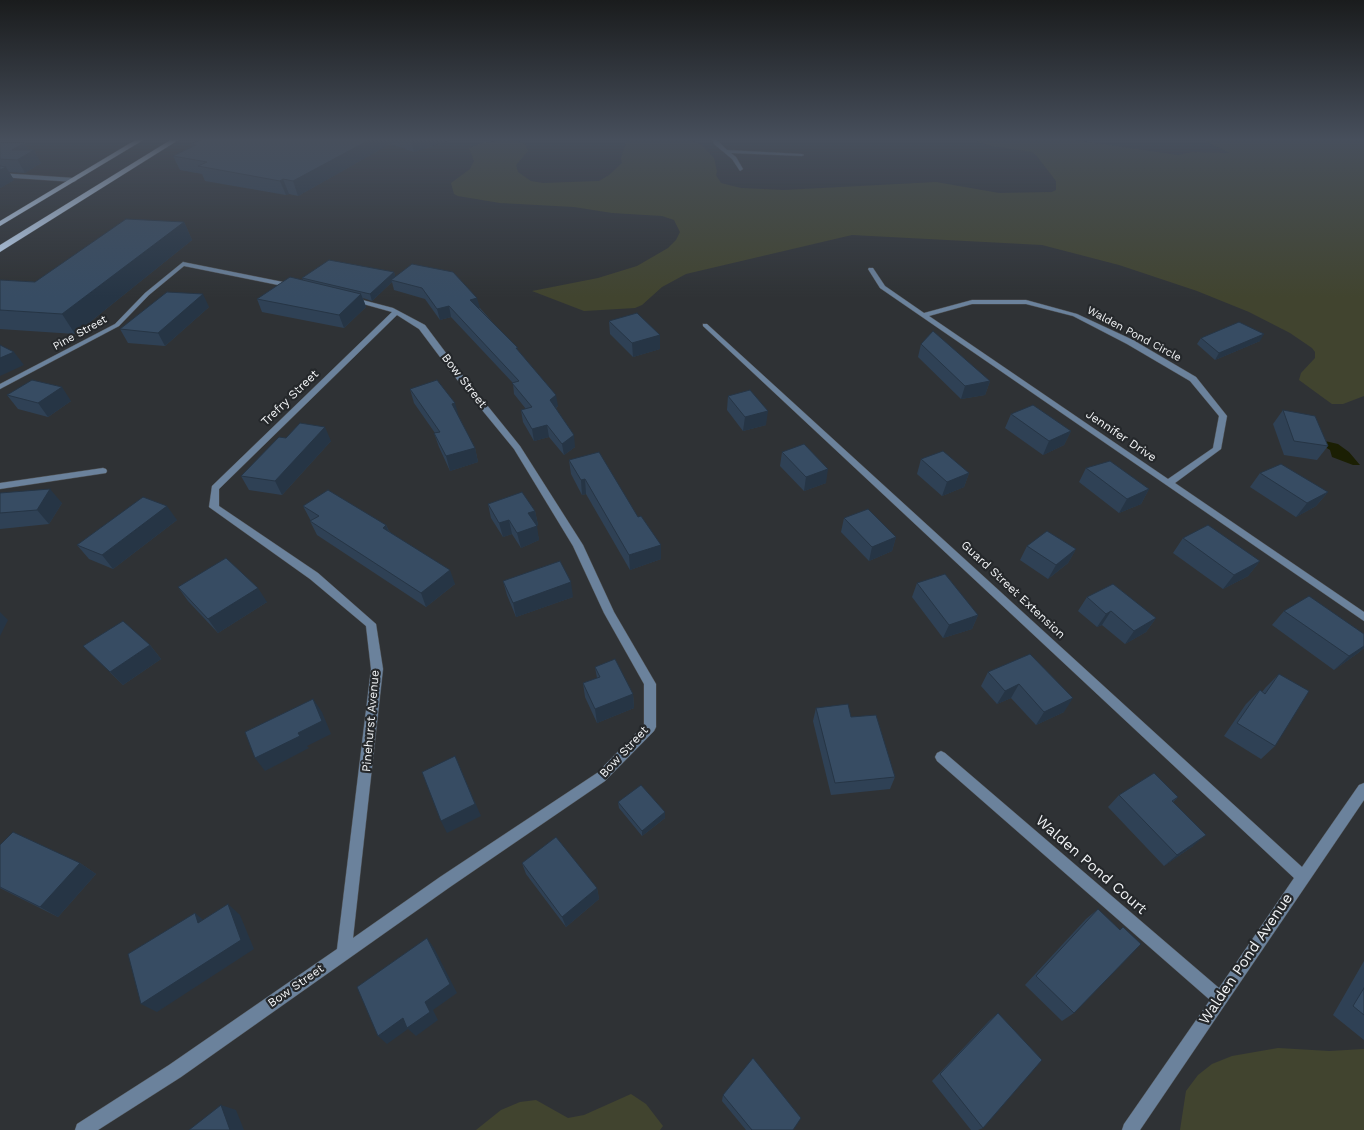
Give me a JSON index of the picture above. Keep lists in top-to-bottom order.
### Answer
{
  "streets": {
    "street": [
      "Pine Street",
      "Walden Pond Circle",
      "Bow Street",
      "Trefry Street",
      "Jennifer Drive",
      "Guard Street Extension",
      "Pinehurst Avenue",
      "Walden Pond Court",
      "Walden Pond Avenue"
    ]
  },
  "crossings": [
    ["Walden Pond Circle", "Jennifer Drive"],
    ["Bow Street", "Trefry Street"],
    ["Bow Street", "Pinehurst Avenue"],
    ["Trefry Street", "Pinehurst Avenue"],
    ["Guard Street Extension", "Walden Pond Avenue"],
    ["Walden Pond Court", "Walden Pond Avenue"]
  ]
}
